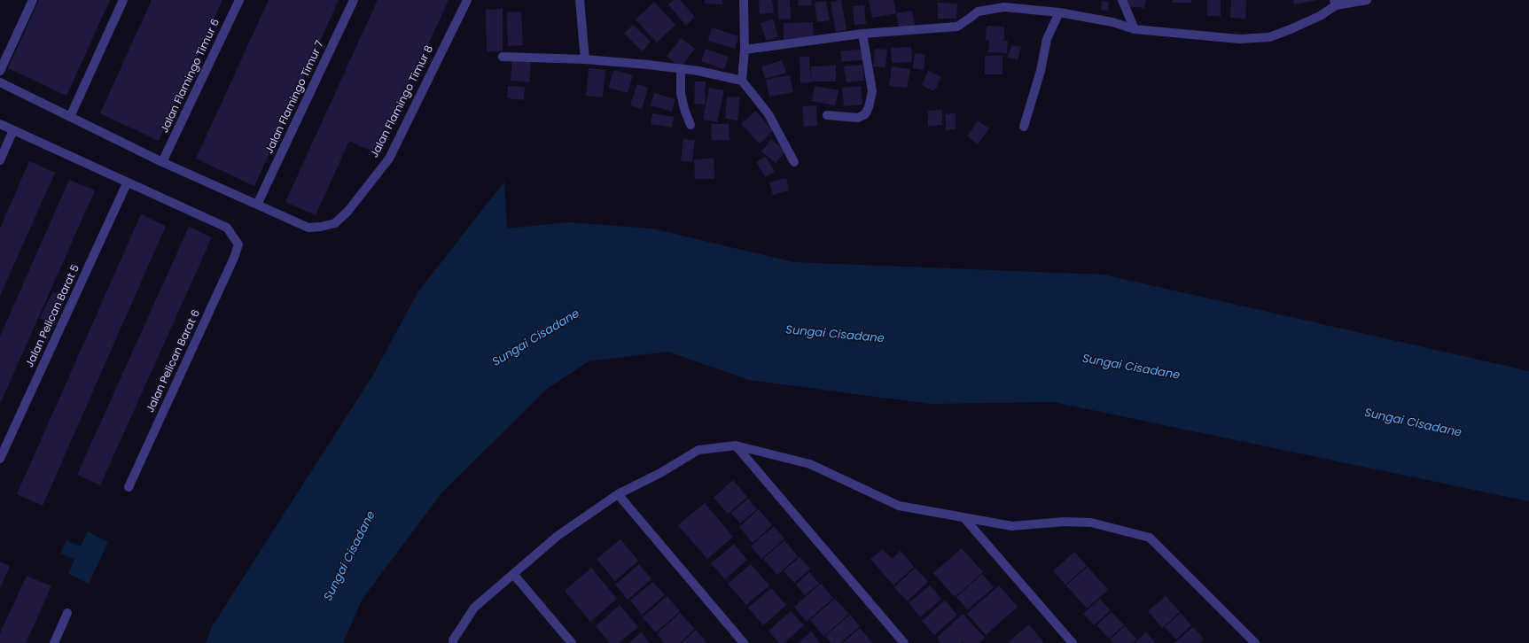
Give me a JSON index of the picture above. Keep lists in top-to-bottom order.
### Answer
{
  "streets": {
    "street": [
      "Jalan Flamingo Timur 6",
      "Jalan Flamingo Timur 7",
      "Jalan Flamingo Timur 8",
      "Jalan Pelican Barat 5",
      "Jalan Pelican Barat 6"
    ]
  },
  "crossings": [
    ["Jalan Flamingo Timur 7", "Jalan Flamingo Timur 8"],
    ["Jalan Pelican Barat 5", "Jalan Pelican Barat 6"]
  ],
  "water": ["Sungai Cisadane"]
}
